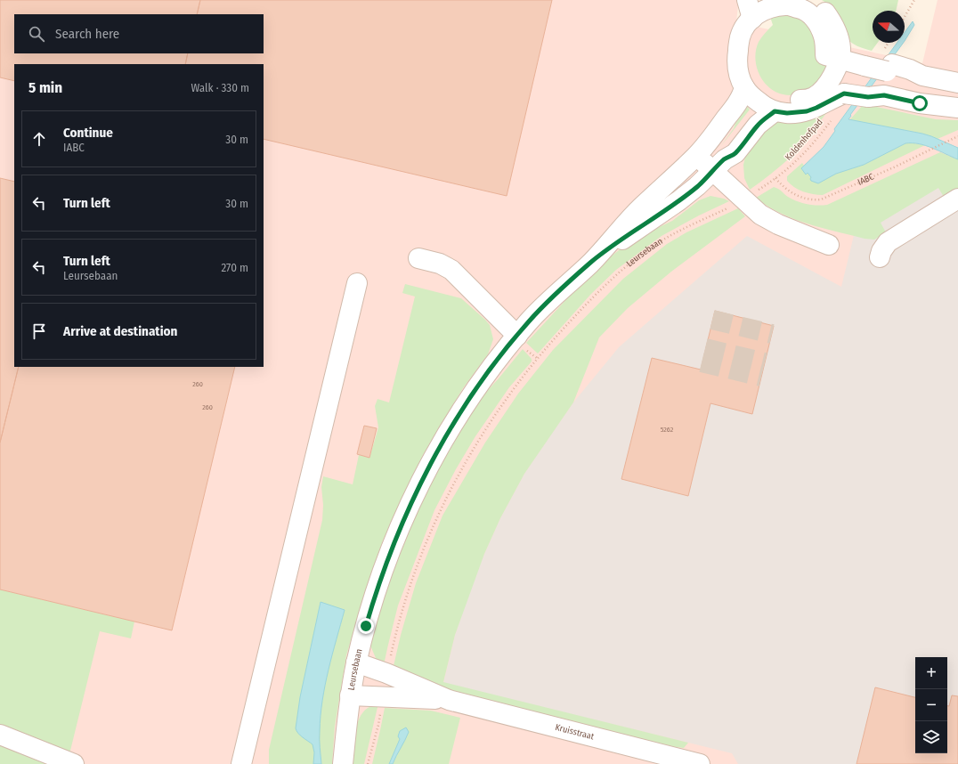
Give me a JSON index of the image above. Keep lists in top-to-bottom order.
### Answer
{
  "streets": {
    "street": ["Leursebaan", "Kruisstraat"],
    "path": ["Koldenhofpad", "IABC"]
  },
  "crossings": [
    ["Koldenhofpad", "IABC"],
    ["Koldenhofpad", "Leursebaan"],
    ["IABC", "Leursebaan"],
    ["Leursebaan", "Kruisstraat"]
  ],
  "house_numbers": ["260", "260", "5262"],
  "north": "left",
  "page": {
    "search": "Search here",
    "heading": ["5 min", "Walk · 330 m"],
    "list": [
      ["Continue", "IABC", "30 m"],
      ["Turn left", "30 m"],
      ["Turn left", "Leursebaan", "270 m"],
      "Arrive at destination"
    ],
    "map_buttons": ["+", "−"]
  }
}
